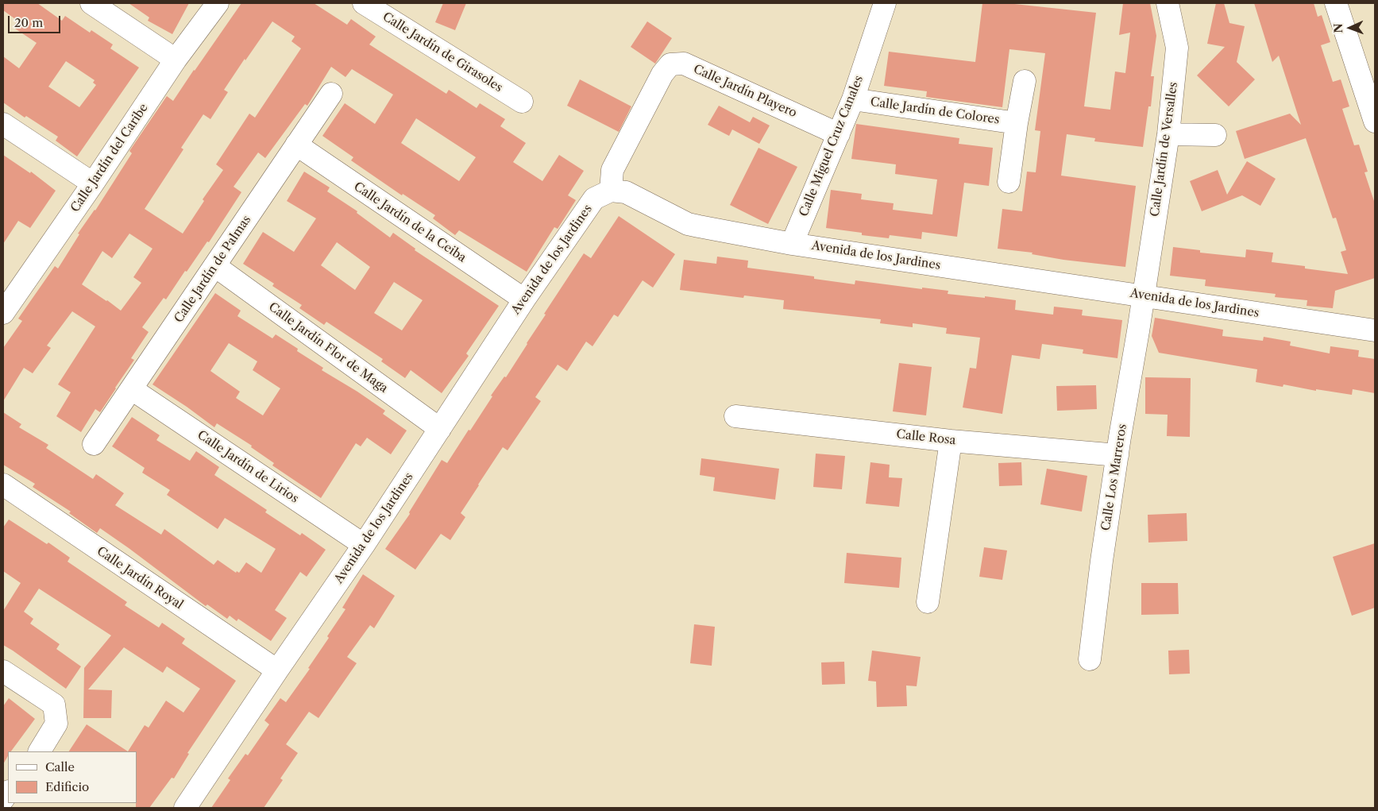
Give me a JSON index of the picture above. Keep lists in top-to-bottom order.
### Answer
{
  "streets": {
    "street": [
      "Calle Jardín de Girasoles",
      "Calle Jardín Playero",
      "Calle Jardín de Colores",
      "Calle Miguel Cruz Canales",
      "Calle Jardín de Versalles",
      "Calle Jardín del Caribe",
      "Calle Jardín de la Ceiba",
      "Avenida de los Jardines",
      "Calle Jardín de Palmas",
      "Calle Jardín Flor de Maga",
      "Calle Rosa",
      "Calle Jardín de Lirios",
      "Calle Los Marreros",
      "Calle Jardín Royal"
    ]
  },
  "crossings": [
    ["Calle Jardín Playero", "Calle Miguel Cruz Canales"],
    ["Calle Jardín Playero", "Avenida de los Jardines"],
    ["Calle Jardín de Colores", "Calle Miguel Cruz Canales"],
    ["Calle Miguel Cruz Canales", "Avenida de los Jardines"],
    ["Calle Jardín de Versalles", "Avenida de los Jardines"],
    ["Calle Jardín de Versalles", "Calle Los Marreros"],
    ["Calle Jardín de la Ceiba", "Avenida de los Jardines"],
    ["Calle Jardín de la Ceiba", "Calle Jardín de Palmas"],
    ["Avenida de los Jardines", "Calle Jardín Flor de Maga"],
    ["Avenida de los Jardines", "Calle Jardín de Lirios"],
    ["Avenida de los Jardines", "Calle Los Marreros"],
    ["Avenida de los Jardines", "Calle Jardín Royal"],
    ["Calle Jardín de Palmas", "Calle Jardín Flor de Maga"],
    ["Calle Jardín de Palmas", "Calle Jardín de Lirios"],
    ["Calle Rosa", "Calle Los Marreros"]
  ],
  "legend": ["Calle", "Edificio"],
  "scale_bar": "20 m",
  "north": "left"
}
